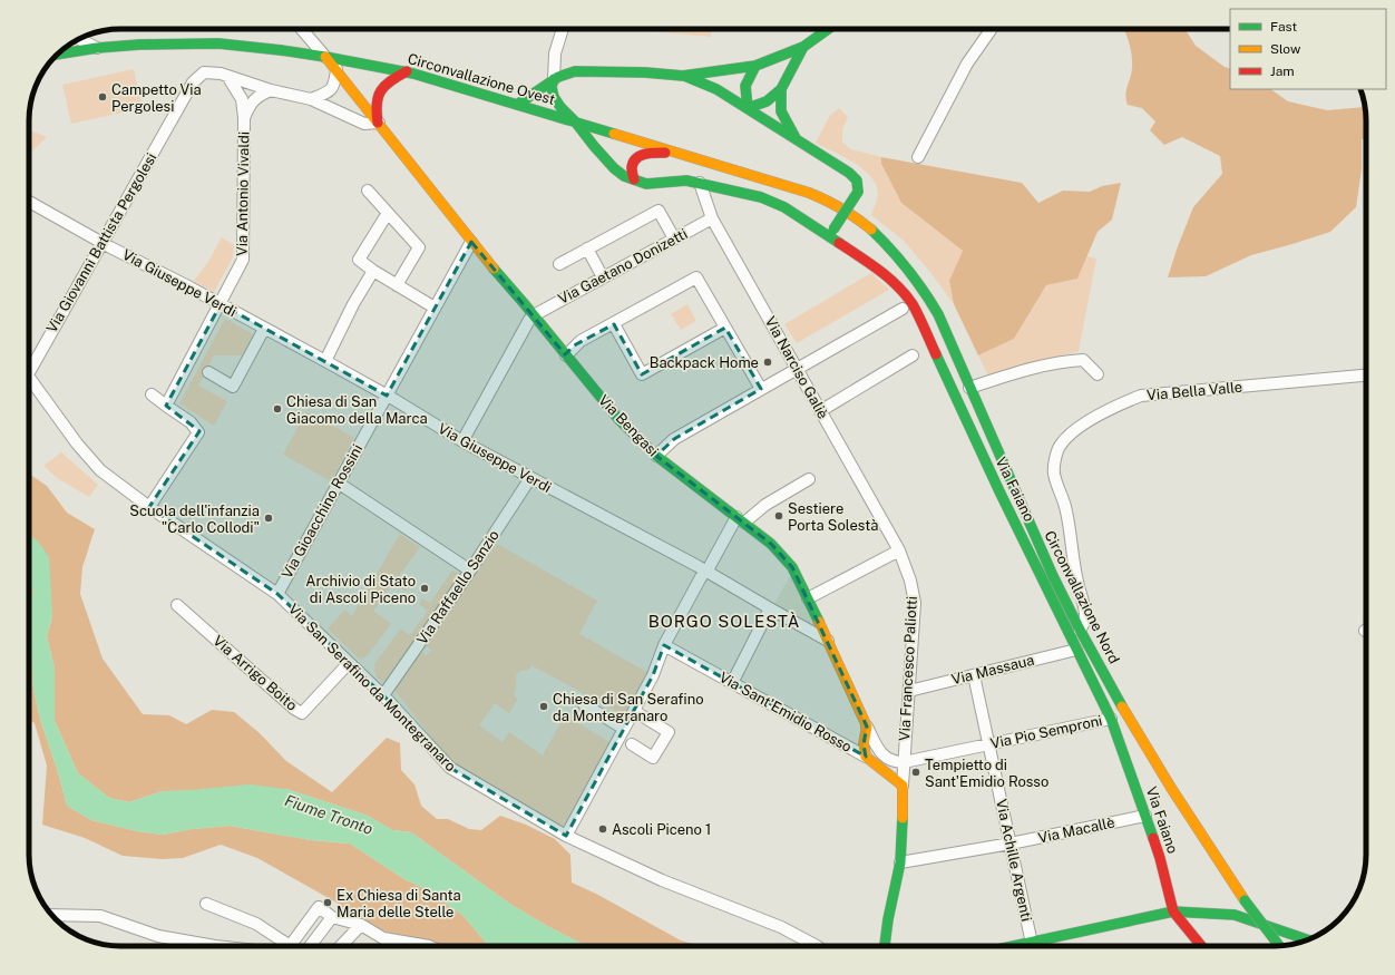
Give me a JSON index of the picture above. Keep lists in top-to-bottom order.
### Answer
{
  "streets": {
    "main road": [
      "Circonvallazione Ovest",
      "Via Bengasi",
      "Via Faiano",
      "Circonvallazione Nord",
      "Via Sant'Emidio Rosso"
    ],
    "street": [
      "Via Antonio Vivaldi",
      "Via Giovanni Battista Pergolesi",
      "Via Gaetano Donizetti",
      "Via Giuseppe Verdi",
      "Via Narciso Galiè",
      "Via Bella Valle",
      "Via Gioacchino Rossini",
      "Via Raffaello Sanzio",
      "Via Francesco Paliotti",
      "Via Massaua",
      "Via Arrigo Boito",
      "Via San Serafino da Montegranaro",
      "Via Pio Semproni",
      "Via Macallè",
      "Via Achille Argenti"
    ]
  },
  "crossings": [
    ["Circonvallazione Ovest", "Via Bengasi"],
    ["Circonvallazione Ovest", "Via Faiano"],
    ["Circonvallazione Ovest", "Circonvallazione Nord"],
    ["Via Antonio Vivaldi", "Via Giuseppe Verdi"],
    ["Via Giovanni Battista Pergolesi", "Via Giuseppe Verdi"],
    ["Via Gaetano Donizetti", "Via Narciso Galiè"],
    ["Via Gaetano Donizetti", "Via Bengasi"],
    ["Via Giuseppe Verdi", "Via Bengasi"],
    ["Via Giuseppe Verdi", "Via Gioacchino Rossini"],
    ["Via Giuseppe Verdi", "Via Raffaello Sanzio"],
    ["Via Narciso Galiè", "Via Faiano"],
    ["Via Narciso Galiè", "Via Francesco Paliotti"],
    ["Via Bella Valle", "Circonvallazione Nord"],
    ["Via Bengasi", "Via Gioacchino Rossini"],
    ["Via Bengasi", "Via Francesco Paliotti"],
    ["Via Bengasi", "Via Pio Semproni"],
    ["Via Faiano", "Via Massaua"],
    ["Via Faiano", "Via Pio Semproni"],
    ["Via Faiano", "Via Macallè"],
    ["Via Gioacchino Rossini", "Via San Serafino da Montegranaro"],
    ["Via Raffaello Sanzio", "Via San Serafino da Montegranaro"],
    ["Via Francesco Paliotti", "Via Massaua"],
    ["Via Francesco Paliotti", "Via Sant'Emidio Rosso"],
    ["Via Francesco Paliotti", "Via Pio Semproni"],
    ["Via Massaua", "Via Achille Argenti"],
    ["Via Arrigo Boito", "Via San Serafino da Montegranaro"],
    ["Via Pio Semproni", "Via Achille Argenti"],
    ["Via Macallè", "Via Achille Argenti"]
  ],
  "districts": ["BORGO SOLESTÀ"],
  "water": ["Fiume Tronto"],
  "places": [
    "Campetto Via Pergolesi",
    "Backpack Home",
    "Chiesa di San Giacomo della Marca",
    "Sestiere Porta Solestà",
    "Scuola dell'infanzia \"Carlo Collodi\"",
    "Archivio di Stato di Ascoli Piceno",
    "Chiesa di San Serafino da Montegranaro",
    "Tempietto di Sant'Emidio Rosso",
    "Ascoli Piceno 1",
    "Ex Chiesa di Santa Maria delle Stelle"
  ],
  "legend": ["Fast", "Slow", "Jam"]
}
